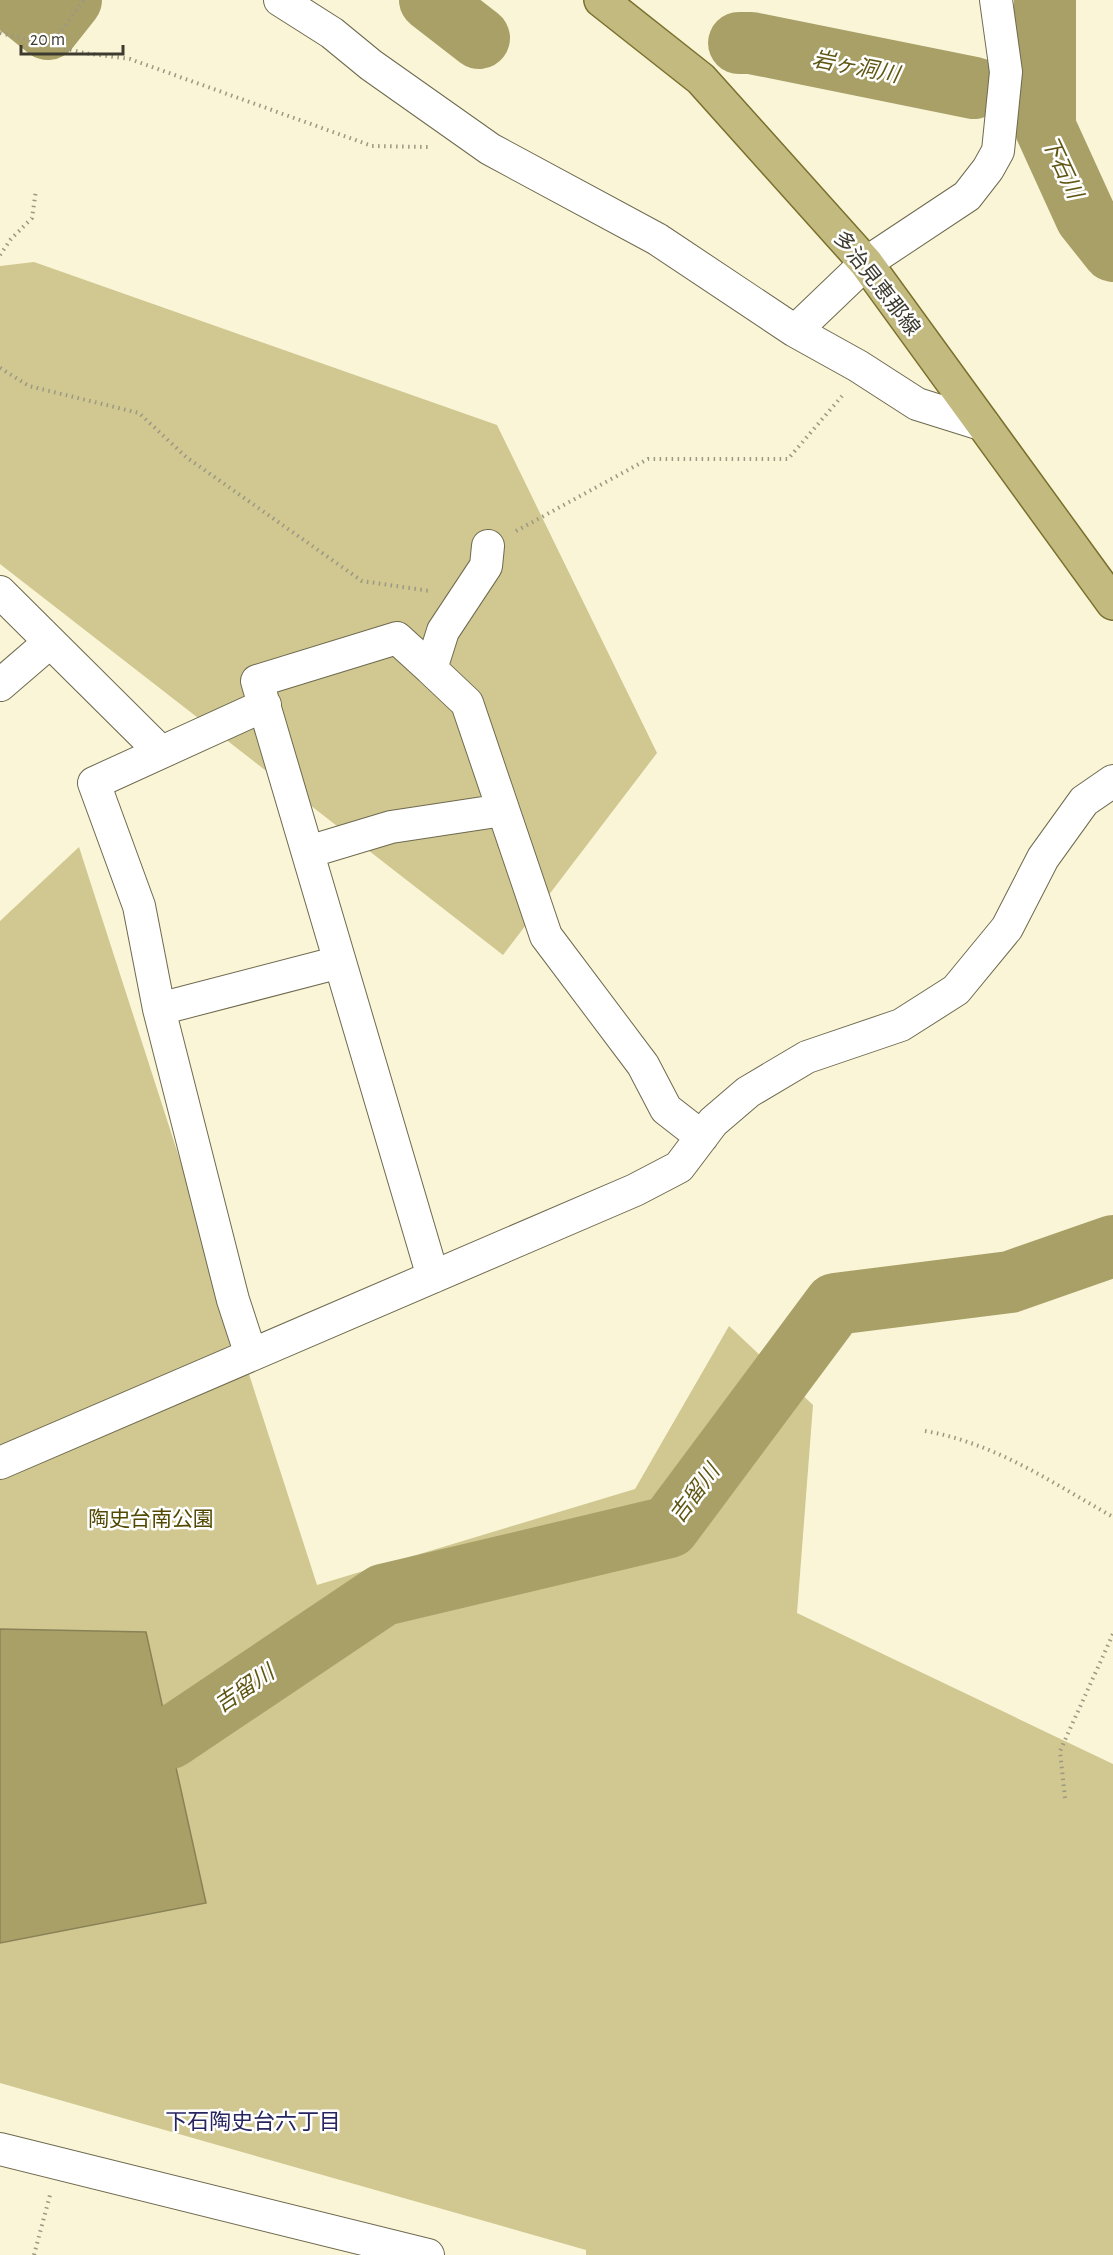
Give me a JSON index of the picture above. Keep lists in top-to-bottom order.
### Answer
{
  "streets": {
    "main road": ["多治見恵那線"]
  },
  "districts": ["下石陶史台六丁目"],
  "water": ["岩ヶ洞川", "下石川", "吉留川"],
  "parks": ["陶史台南公園"],
  "scale_bar": "20 m"
}
